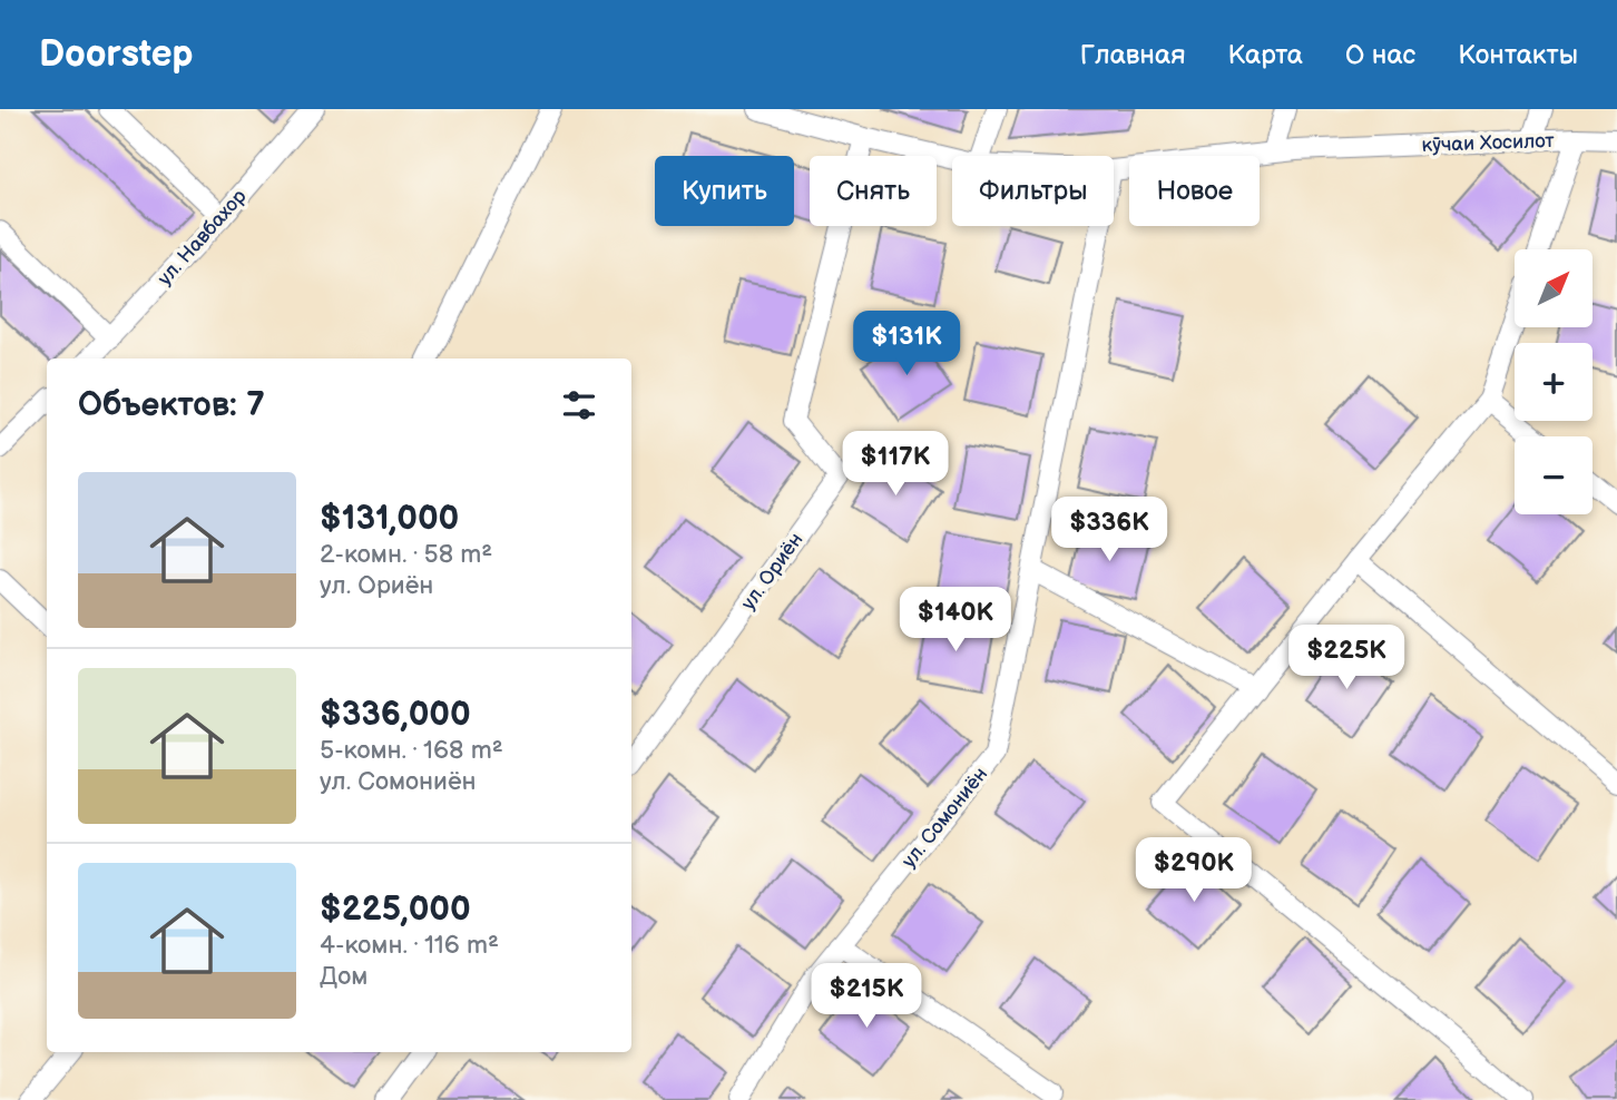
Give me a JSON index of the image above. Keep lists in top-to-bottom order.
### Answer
{
  "streets": {
    "street": [
      "кӯчаи Хосилот",
      "ул. Навбахор",
      "ул. Ориён",
      "ул. Сомониён"
    ]
  },
  "crossings": [
    ["кӯчаи Хосилот", "ул. Ориён"]
  ],
  "north": "top right",
  "page": {
    "header": "Doorstep",
    "nav": [
      "Главная",
      "Карта",
      "О нас",
      "Контакты"
    ],
    "chip": [
      "Купить",
      "Снять",
      "Фильтры",
      "Новое"
    ],
    "map_buttons": ["+", "−"],
    "price": [
      "$131K",
      "$117K",
      "$336K",
      "$140K",
      "$225K",
      "$290K",
      "$215K"
    ],
    "heading": "Объектов: 7",
    "list": [
      {
        "name": "$131,000",
        "note": "2-комн. · 58 m² · ул. Ориён"
      },
      {
        "name": "$336,000",
        "note": "5-комн. · 168 m² · ул. Сомониён"
      },
      {
        "name": "$225,000",
        "note": "4-комн. · 116 m² · Дом"
      }
    ]
  }
}
